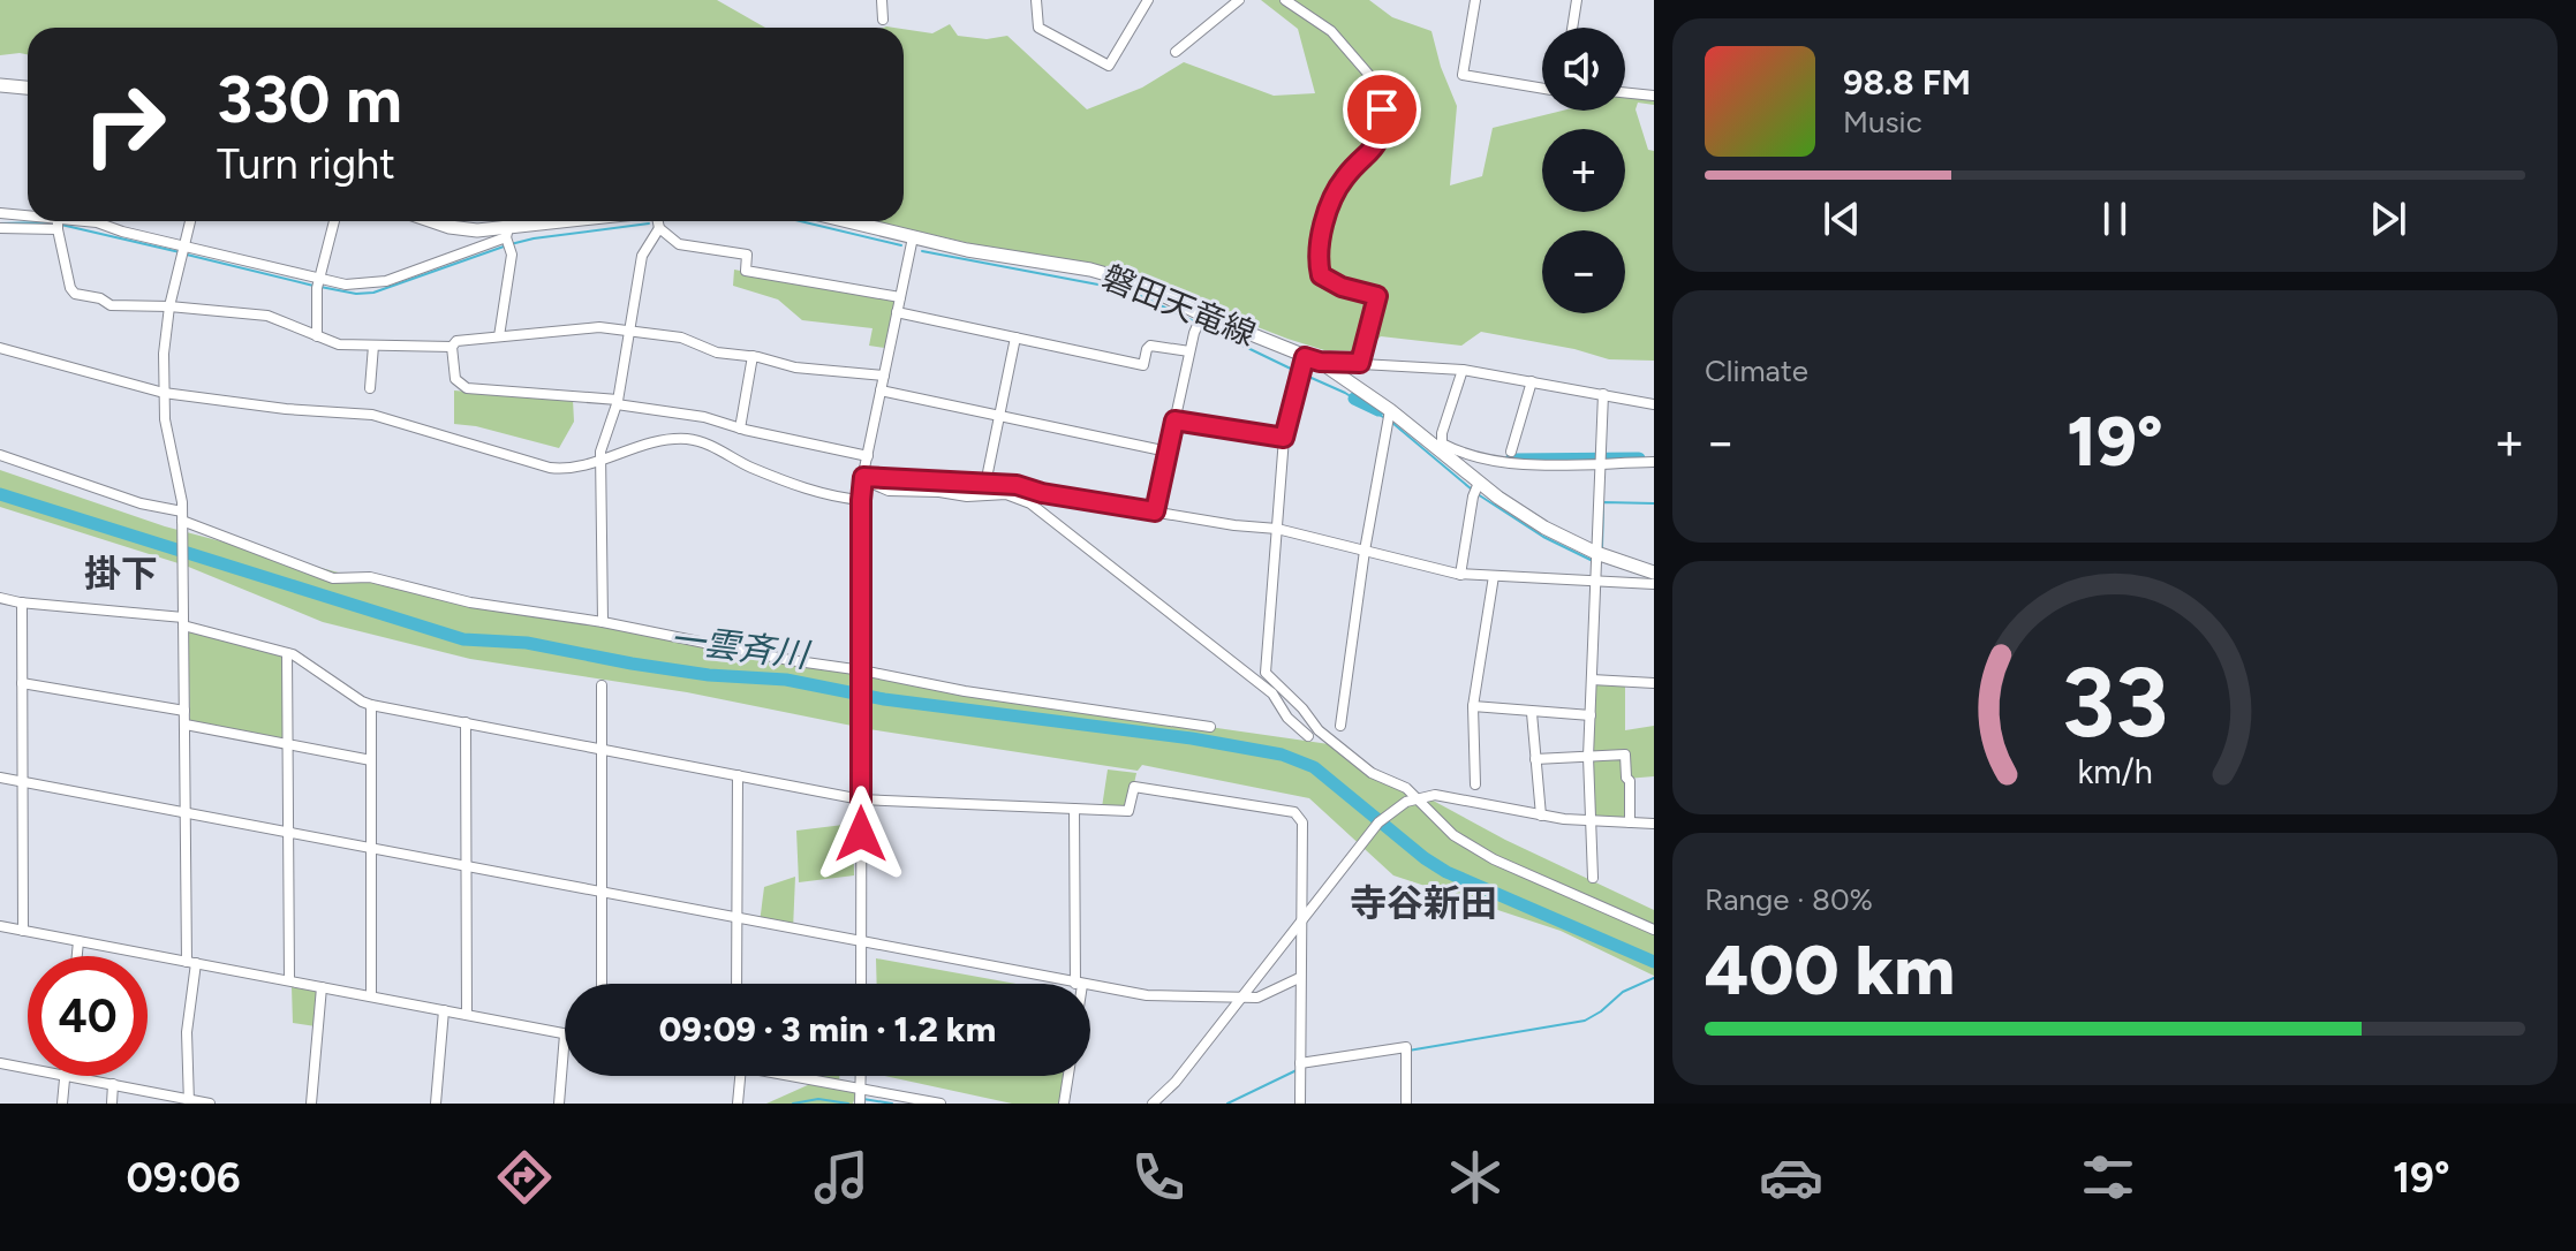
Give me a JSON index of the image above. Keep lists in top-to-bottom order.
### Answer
{
  "streets": {
    "main road": ["磐田天竜線"]
  },
  "districts": ["掛下", "寺谷新田"],
  "water": ["一雲斉川"],
  "page": {
    "map_buttons": ["+", "−"],
    "turn": ["330 m", "Turn right"],
    "song": ["98.8 FM", "Music"],
    "tile": [
      "Climate",
      ["Range · 80%", "400 km"]
    ],
    "heat": ["−", "19°", "+"],
    "limit": "40",
    "trip": "09:09 · 3 min · 1.2 km",
    "tabs": ["09:06", "19°"],
    "gauge": ["33", "km/h"]
  }
}
